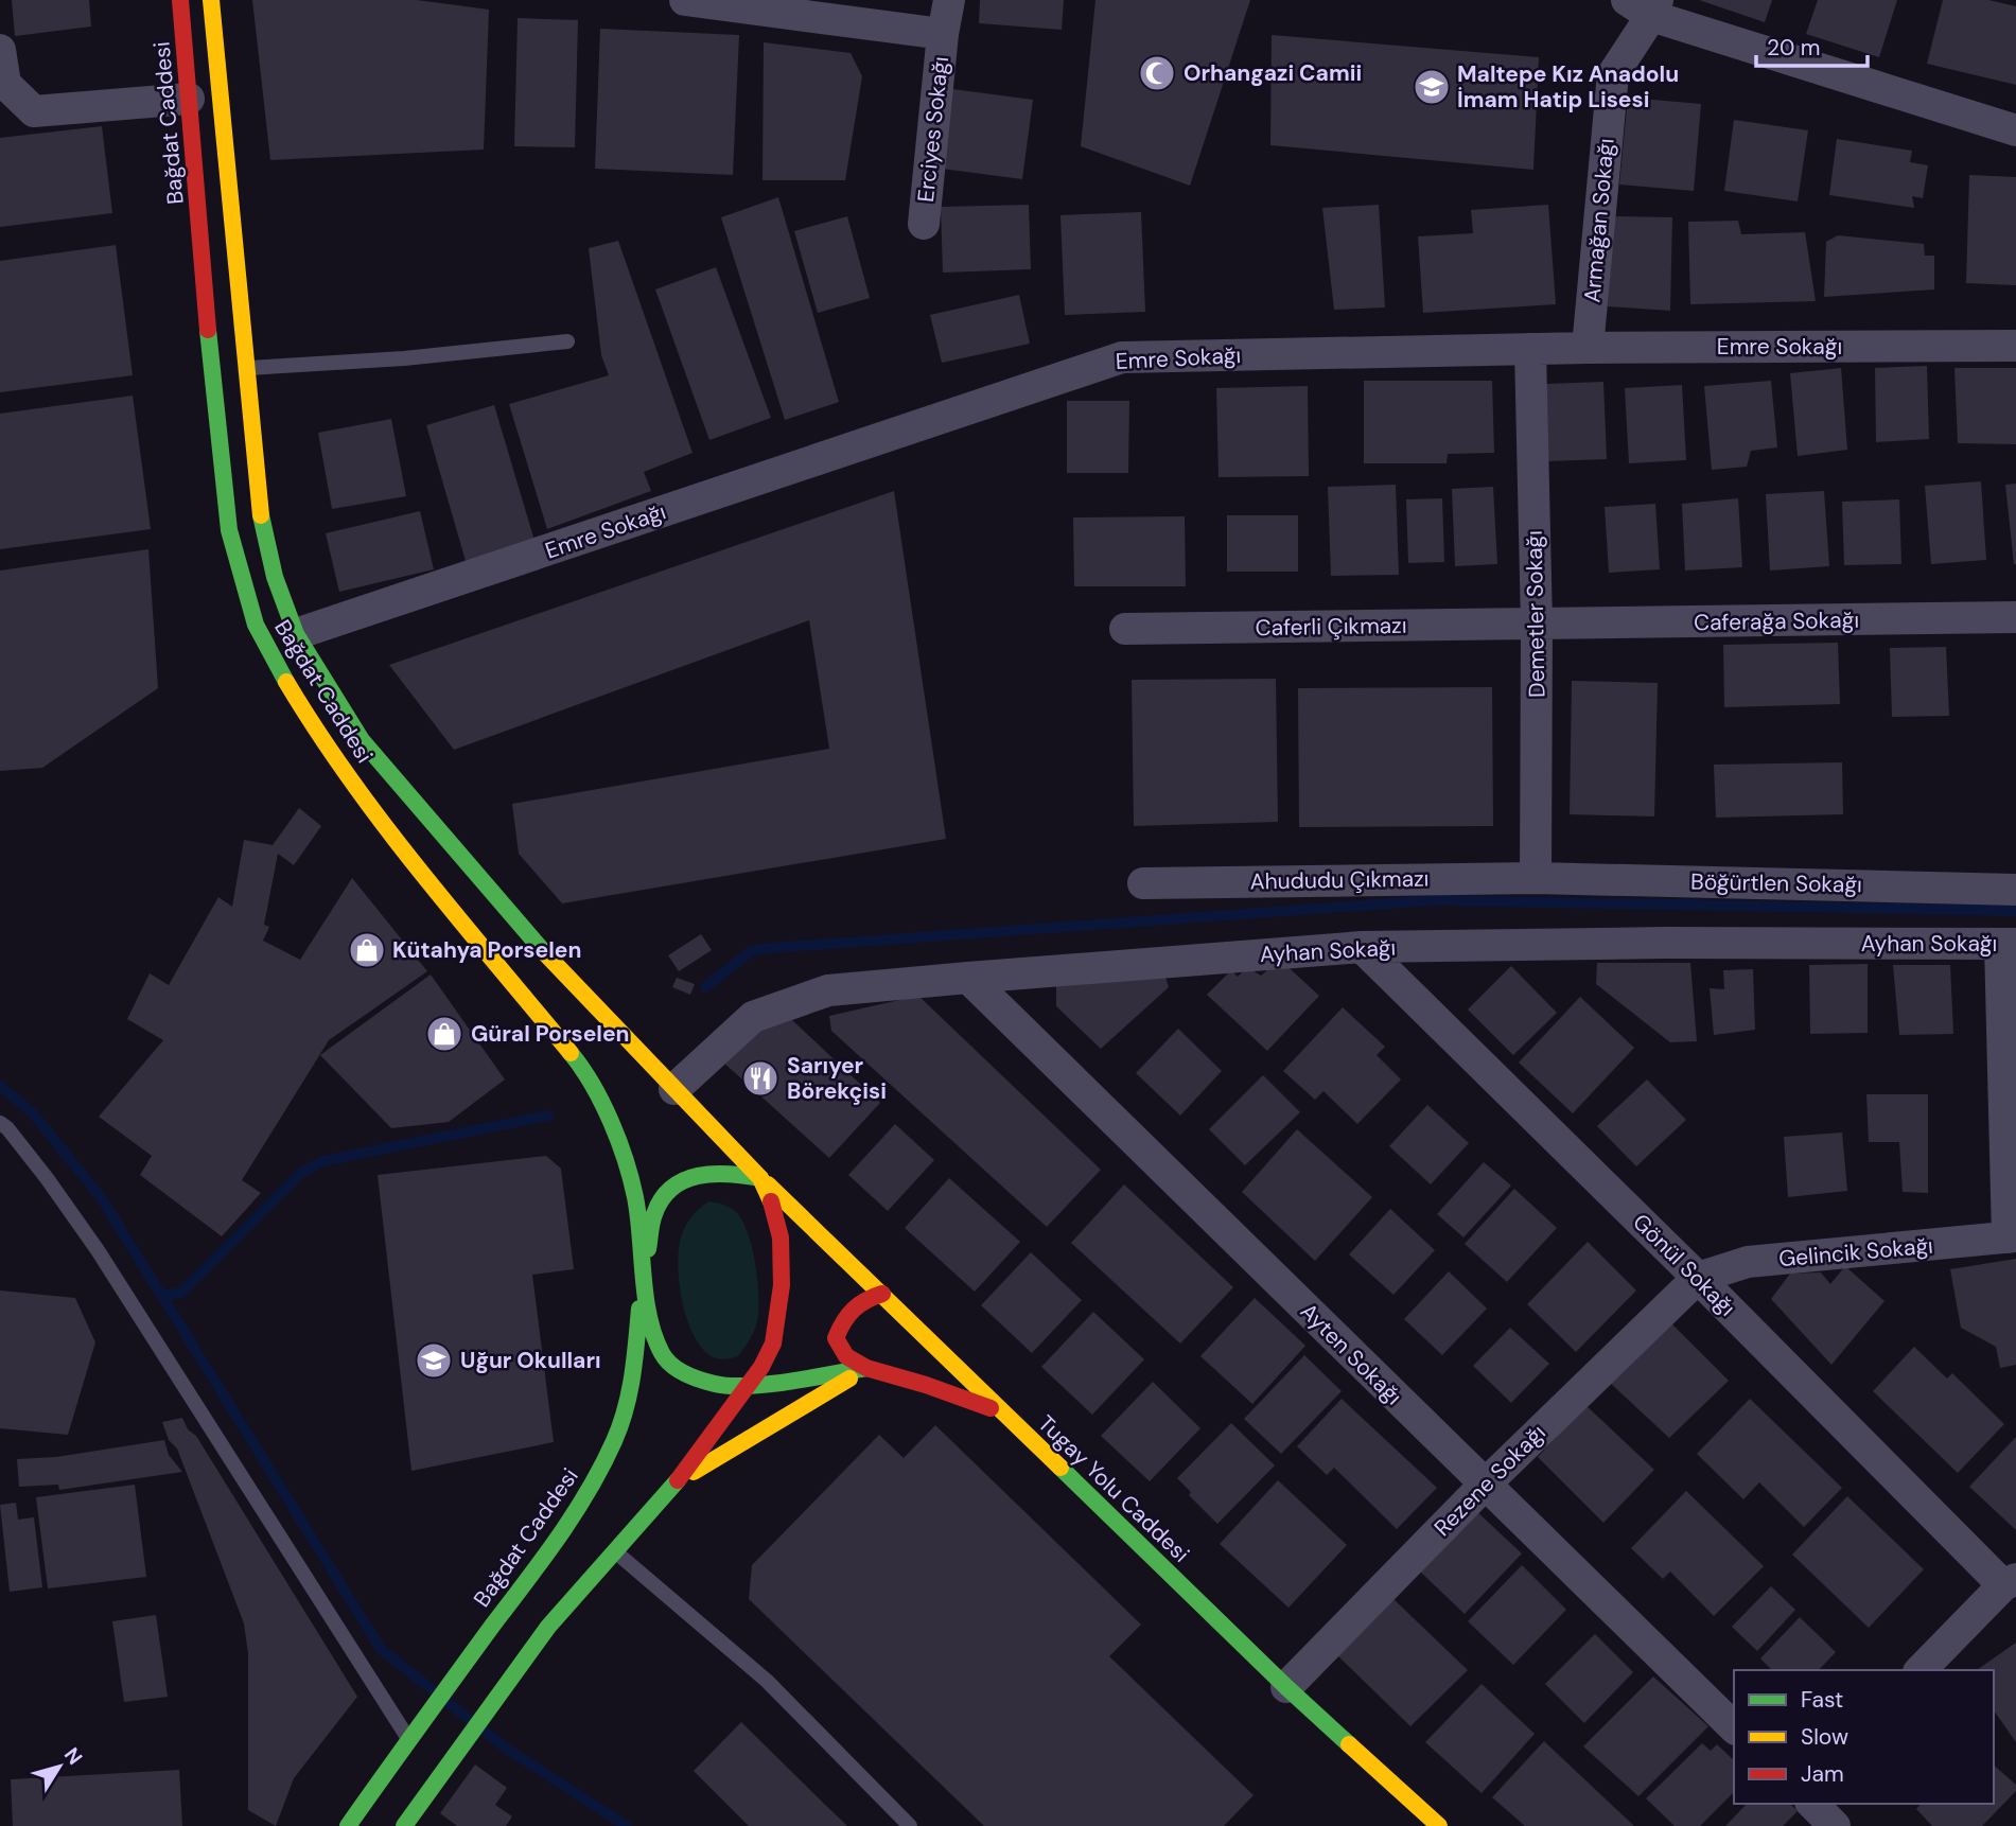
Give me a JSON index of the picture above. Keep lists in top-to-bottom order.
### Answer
{
  "streets": {
    "main road": ["Bağdat Caddesi", "Tugay Yolu Caddesi"],
    "street": [
      "Erciyes Sokağı",
      "Armağan Sokağı",
      "Emre Sokağı",
      "Demetler Sokağı",
      "Caferağa Sokağı",
      "Caferli Çıkmazı",
      "Ahududu Çıkmazı",
      "Böğürtlen Sokağı",
      "Ayhan Sokağı",
      "Gelincik Sokağı",
      "Gönül Sokağı",
      "Ayten Sokağı",
      "Rezene Sokağı"
    ]
  },
  "crossings": [
    ["Bağdat Caddesi", "Emre Sokağı"],
    ["Bağdat Caddesi", "Ayhan Sokağı"],
    ["Bağdat Caddesi", "Tugay Yolu Caddesi"],
    ["Armağan Sokağı", "Emre Sokağı"],
    ["Emre Sokağı", "Demetler Sokağı"],
    ["Demetler Sokağı", "Caferağa Sokağı"],
    ["Demetler Sokağı", "Caferli Çıkmazı"],
    ["Demetler Sokağı", "Ahududu Çıkmazı"],
    ["Demetler Sokağı", "Böğürtlen Sokağı"],
    ["Caferağa Sokağı", "Caferli Çıkmazı"],
    ["Ahududu Çıkmazı", "Böğürtlen Sokağı"],
    ["Ayhan Sokağı", "Gönül Sokağı"],
    ["Ayhan Sokağı", "Ayten Sokağı"],
    ["Gelincik Sokağı", "Gönül Sokağı"],
    ["Gelincik Sokağı", "Rezene Sokağı"],
    ["Gönül Sokağı", "Rezene Sokağı"],
    ["Ayten Sokağı", "Rezene Sokağı"],
    ["Rezene Sokağı", "Tugay Yolu Caddesi"]
  ],
  "places": {
    "mosque": ["Orhangazi Camii"],
    "school or university": ["Maltepe Kız Anadolu İmam Hatip Lisesi", "Uğur Okulları"],
    "shop": ["Kütahya Porselen", "Güral Porselen"],
    "restaurant": ["Sarıyer Börekçisi"]
  },
  "legend": ["Fast", "Slow", "Jam"],
  "scale_bar": "20 m",
  "north": "top right"
}
